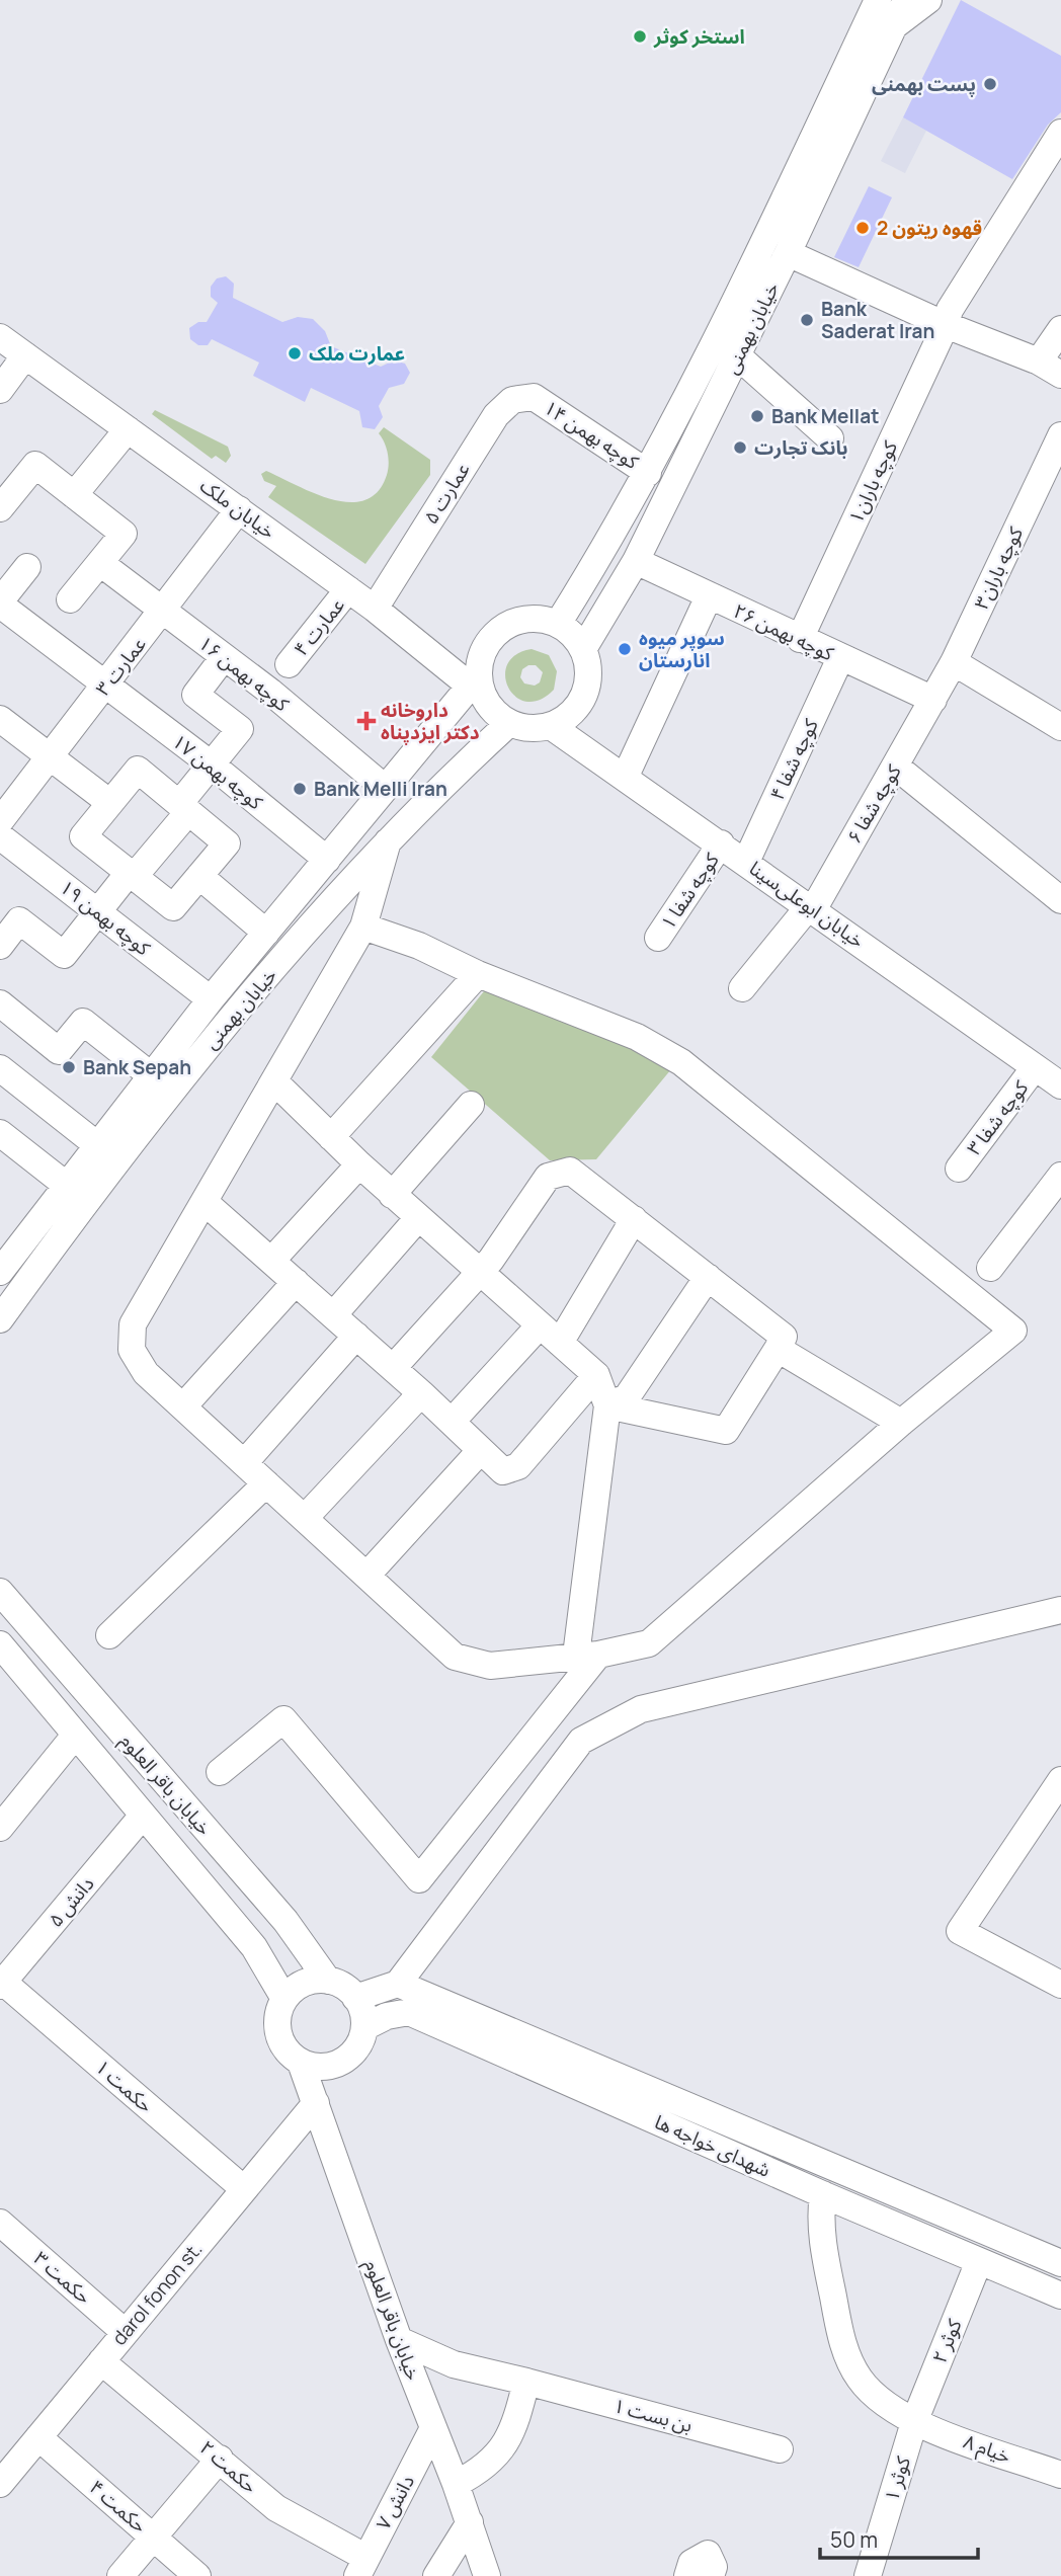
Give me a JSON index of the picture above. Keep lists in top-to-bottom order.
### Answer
{
  "streets": {
    "street": [
      "خیابان بهمنی",
      "کوچه بهمن ۱۴",
      "کوچه باران۱",
      "عمارت ۵",
      "خیابان ملک",
      "کوچه باران۳",
      "عمارت ۴",
      "کوچه بهمن ۲۶",
      "عمارت ۳",
      "کوچه بهمن ۱۶",
      "کوچه شفا ۴",
      "کوچه بهمن ۱۷",
      "کوچه شفا ۶",
      "کوچه شفا ۱",
      "خیابان ابوعلی‌سینا",
      "کوچه بهمن ۱۹",
      "کوچه شفا ۳",
      "خیابان باقر العلوم",
      "دانش ۵",
      "حکمت ۱",
      "شهدای خواجه ها",
      "حکمت ۳",
      "darol fonon st.",
      "کوثر ۲",
      "بن بست ۱",
      "خیام ۸",
      "حکمت ۲",
      "کوثر ۱",
      "دانش ۷",
      "حکمت ۴"
    ]
  },
  "crossings": [
    ["خیابان بهمنی", "کوچه بهمن ۱۴"],
    ["خیابان بهمنی", "خیابان ملک"],
    ["خیابان بهمنی", "کوچه بهمن ۲۶"],
    ["خیابان بهمنی", "کوچه بهمن ۱۶"],
    ["خیابان بهمنی", "کوچه بهمن ۱۷"],
    ["خیابان بهمنی", "خیابان ابوعلی‌سینا"],
    ["خیابان بهمنی", "کوچه بهمن ۱۹"],
    ["کوچه بهمن ۱۴", "عمارت ۵"],
    ["کوچه باران۱", "کوچه بهمن ۲۶"],
    ["عمارت ۵", "خیابان ملک"],
    ["خیابان ملک", "عمارت ۴"],
    ["خیابان ملک", "عمارت ۳"],
    ["خیابان ملک", "خیابان ابوعلی‌سینا"],
    ["کوچه باران۳", "کوچه بهمن ۲۶"],
    ["کوچه باران۳", "کوچه شفا ۶"],
    ["کوچه بهمن ۲۶", "کوچه شفا ۴"],
    ["کوچه بهمن ۲۶", "کوچه شفا ۶"],
    ["عمارت ۳", "کوچه بهمن ۱۶"],
    ["عمارت ۳", "کوچه بهمن ۱۷"],
    ["کوچه شفا ۴", "خیابان ابوعلی‌سینا"],
    ["کوچه شفا ۶", "خیابان ابوعلی‌سینا"],
    ["کوچه شفا ۱", "خیابان ابوعلی‌سینا"],
    ["خیابان ابوعلی‌سینا", "کوچه شفا ۳"],
    ["خیابان باقر العلوم", "دانش ۵"],
    ["خیابان باقر العلوم", "شهدای خواجه ها"],
    ["خیابان باقر العلوم", "darol fonon st."],
    ["خیابان باقر العلوم", "بن بست ۱"],
    ["خیابان باقر العلوم", "دانش ۷"],
    ["دانش ۵", "حکمت ۱"],
    ["حکمت ۱", "darol fonon st."],
    ["شهدای خواجه ها", "کوثر ۲"],
    ["شهدای خواجه ها", "خیام ۸"],
    ["حکمت ۳", "darol fonon st."],
    ["darol fonon st.", "حکمت ۲"],
    ["darol fonon st.", "حکمت ۴"],
    ["کوثر ۲", "خیام ۸"],
    ["کوثر ۲", "کوثر ۱"],
    ["خیام ۸", "کوثر ۱"],
    ["حکمت ۲", "دانش ۷"]
  ],
  "places": {
    "other": [
      "استخر کوثر",
      "پست بهمنی",
      "قهوه ریتون 2",
      "Bank Saderat Iran",
      "عمارت ملک",
      "Bank Mellat",
      "بانک تجارت",
      "سوپر میوه انارستان",
      "Bank Melli Iran",
      "Bank Sepah"
    ],
    "health": ["داروخانه دکتر ایزدپناه"]
  },
  "scale_bar": "50 m"
}
